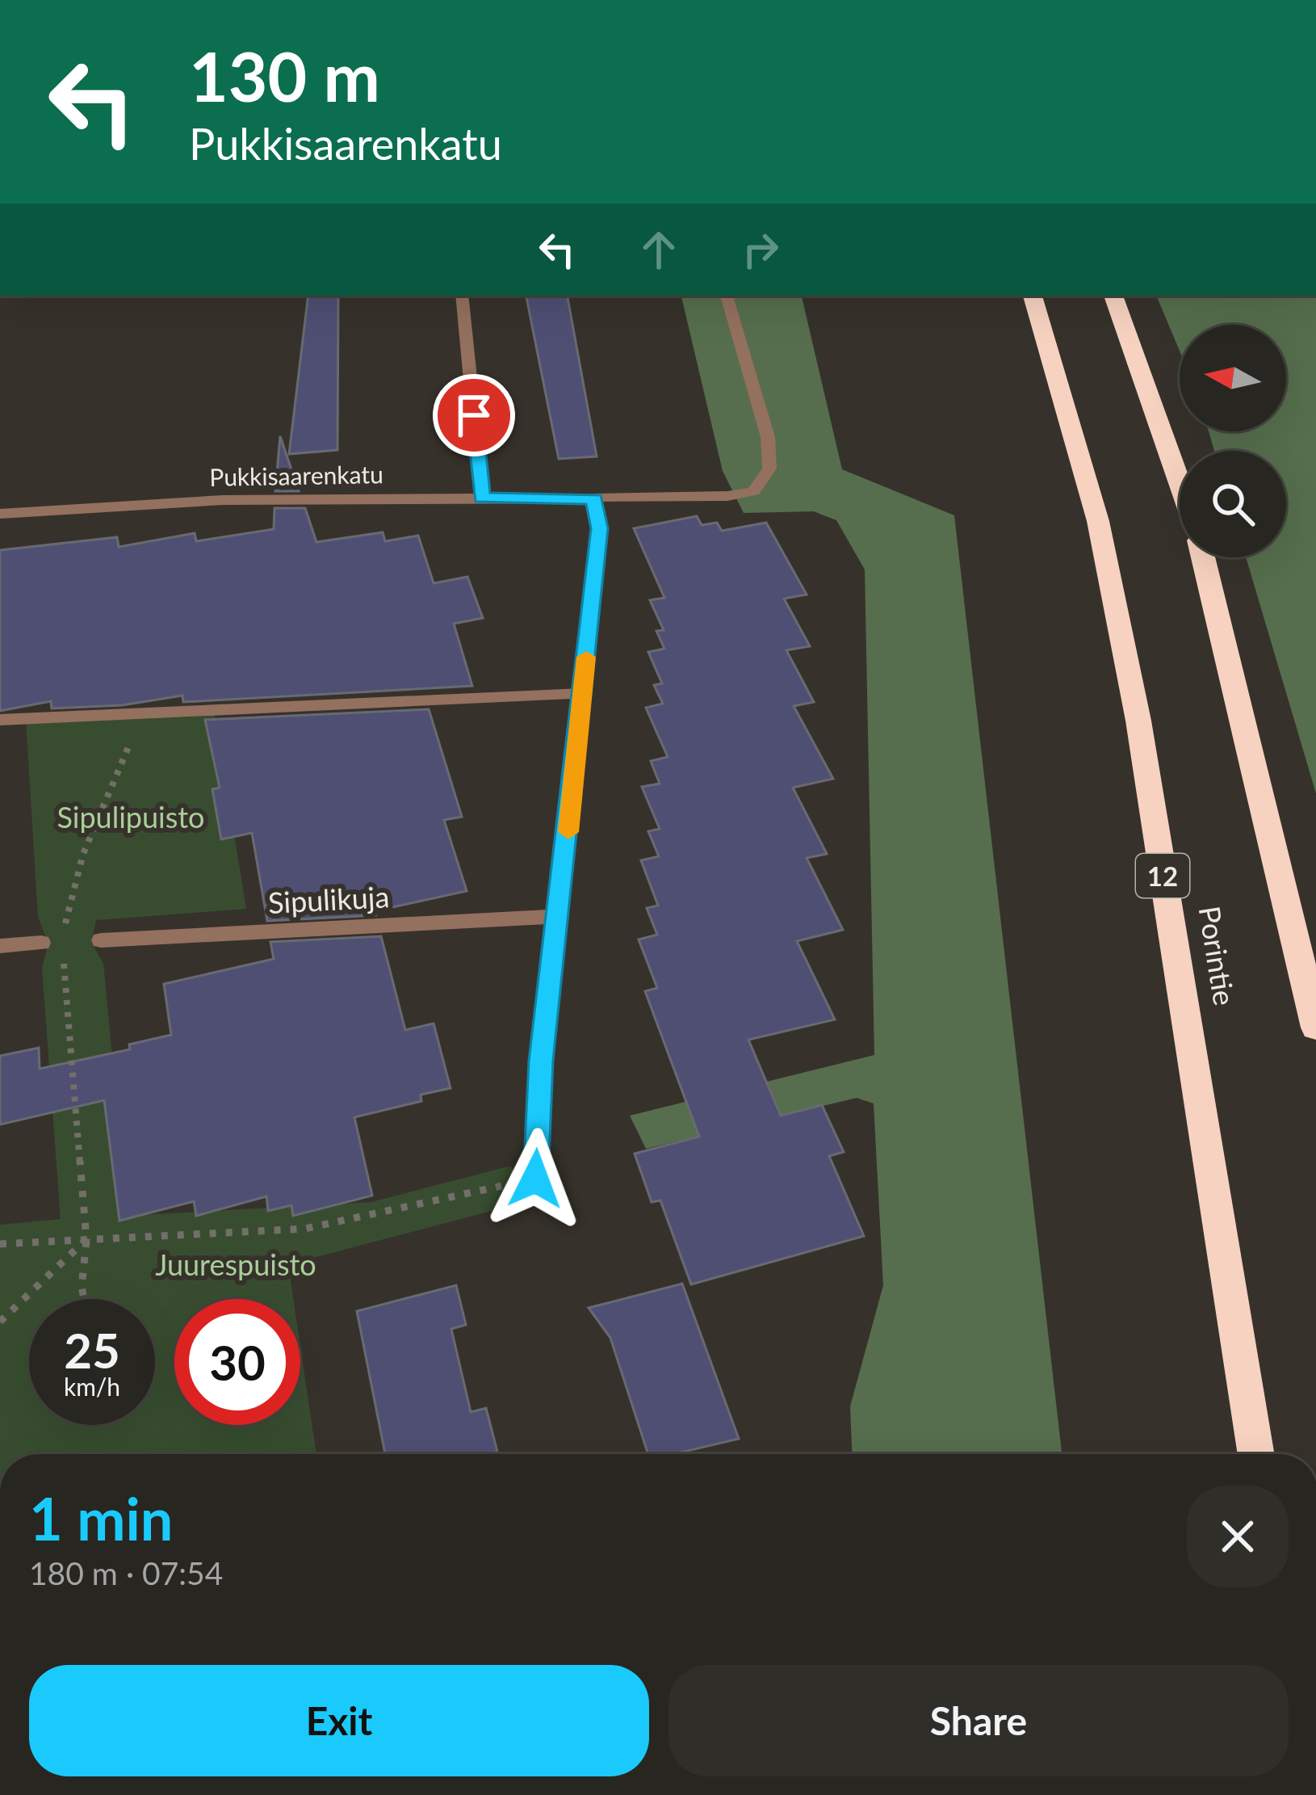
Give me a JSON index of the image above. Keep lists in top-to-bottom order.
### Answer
{
  "streets": {
    "highway": ["12", "Porintie"],
    "street": ["Pukkisaarenkatu", "Sipulikuja"]
  },
  "parks": ["Sipulipuisto", "Juurespuisto"],
  "north": "left",
  "page": {
    "turn": ["130 m", "Pukkisaarenkatu"],
    "speed": "25 km/h",
    "limit": "30",
    "heading": ["1 min", "180 m · 07:54"],
    "buttons": ["Exit", "Share"]
  }
}
